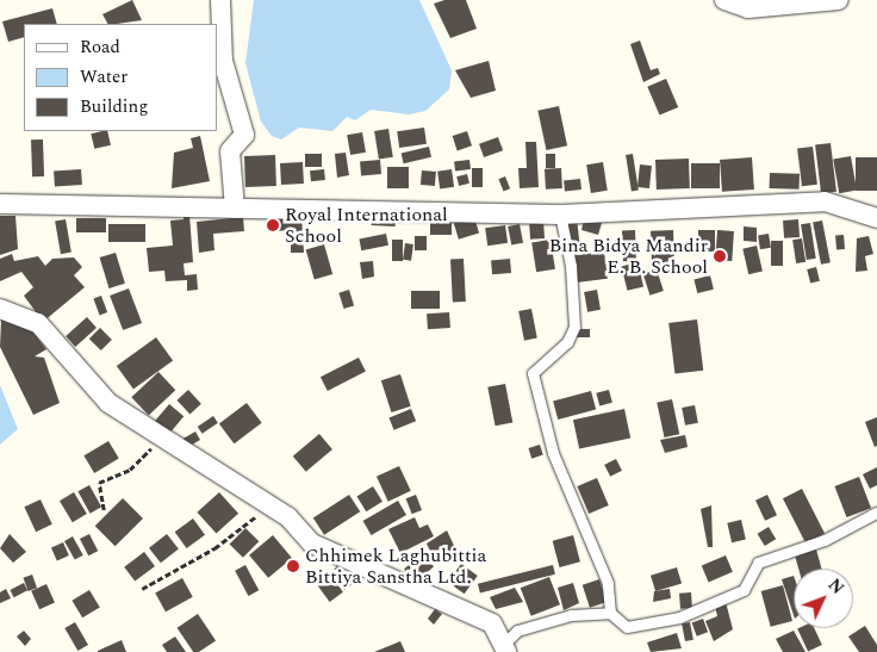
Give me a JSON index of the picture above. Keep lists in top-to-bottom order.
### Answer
{
  "places": ["Royal International School", "Bina Bidya Mandir E. B. School", "Chhimek Laghubittia Bittiya Sanstha Ltd."],
  "legend": ["Road", "Water", "Building"],
  "north": "top right"
}
